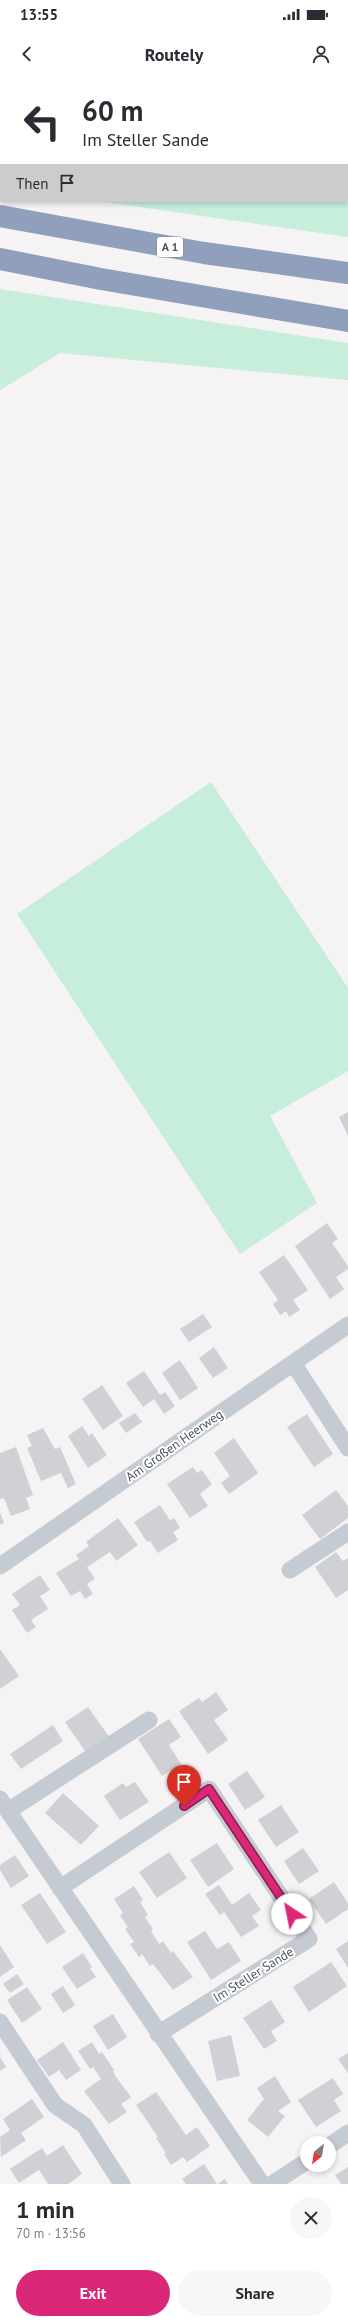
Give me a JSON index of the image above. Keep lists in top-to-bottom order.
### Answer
{
  "streets": {
    "highway": ["A 1"],
    "street": ["Am Großen Heerweg", "Im Steller Sande"]
  },
  "north": "bottom left",
  "page": {
    "status": "13:55",
    "header": "Routely",
    "turn": ["60 m", "Im Steller Sande"],
    "then": "Then",
    "heading": ["1 min", "70 m · 13:56"],
    "buttons": ["Exit", "Share"]
  }
}
